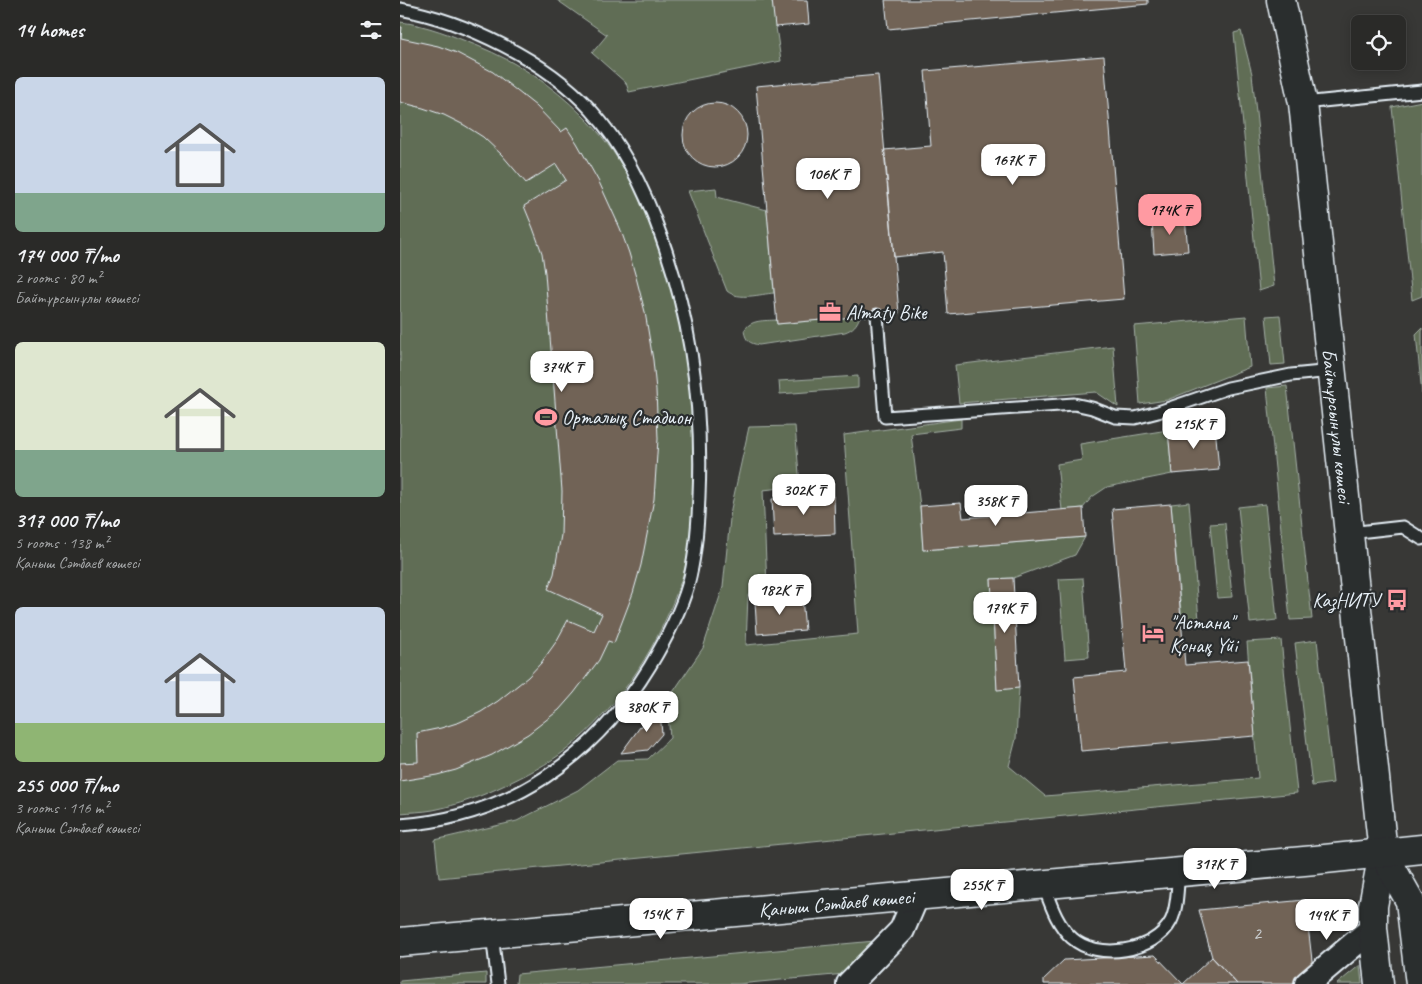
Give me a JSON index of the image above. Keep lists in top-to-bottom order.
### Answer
{
  "streets": {
    "main road": ["Байтұрсынұлы көшесі", "Қаныш Сәтбаев көшесі"]
  },
  "crossings": [
    ["Байтұрсынұлы көшесі", "Қаныш Сәтбаев көшесі"]
  ],
  "places": {
    "office": ["Almaty Bike"],
    "sports": ["Орталық Стадион"],
    "bus stop": ["КазНИТУ"],
    "hotel": ["\"Астана\" Қонақ Үйі"]
  },
  "house_numbers": ["2"],
  "page": {
    "heading": "14 homes",
    "list": [
      {
        "name": "174 000 ₸/mo",
        "note": "2 rooms · 80 m² · Байтұрсынұлы көшесі"
      },
      {
        "name": "317 000 ₸/mo",
        "note": "5 rooms · 138 m² · Қаныш Сәтбаев көшесі"
      },
      {
        "name": "255 000 ₸/mo",
        "note": "3 rooms · 116 m² · Қаныш Сәтбаев көшесі"
      }
    ],
    "price": [
      "167K ₸",
      "106K ₸",
      "174K ₸",
      "374K ₸",
      "215K ₸",
      "302K ₸",
      "358K ₸",
      "182K ₸",
      "179K ₸",
      "380K ₸",
      "317K ₸",
      "255K ₸",
      "154K ₸",
      "149K ₸"
    ]
  }
}
